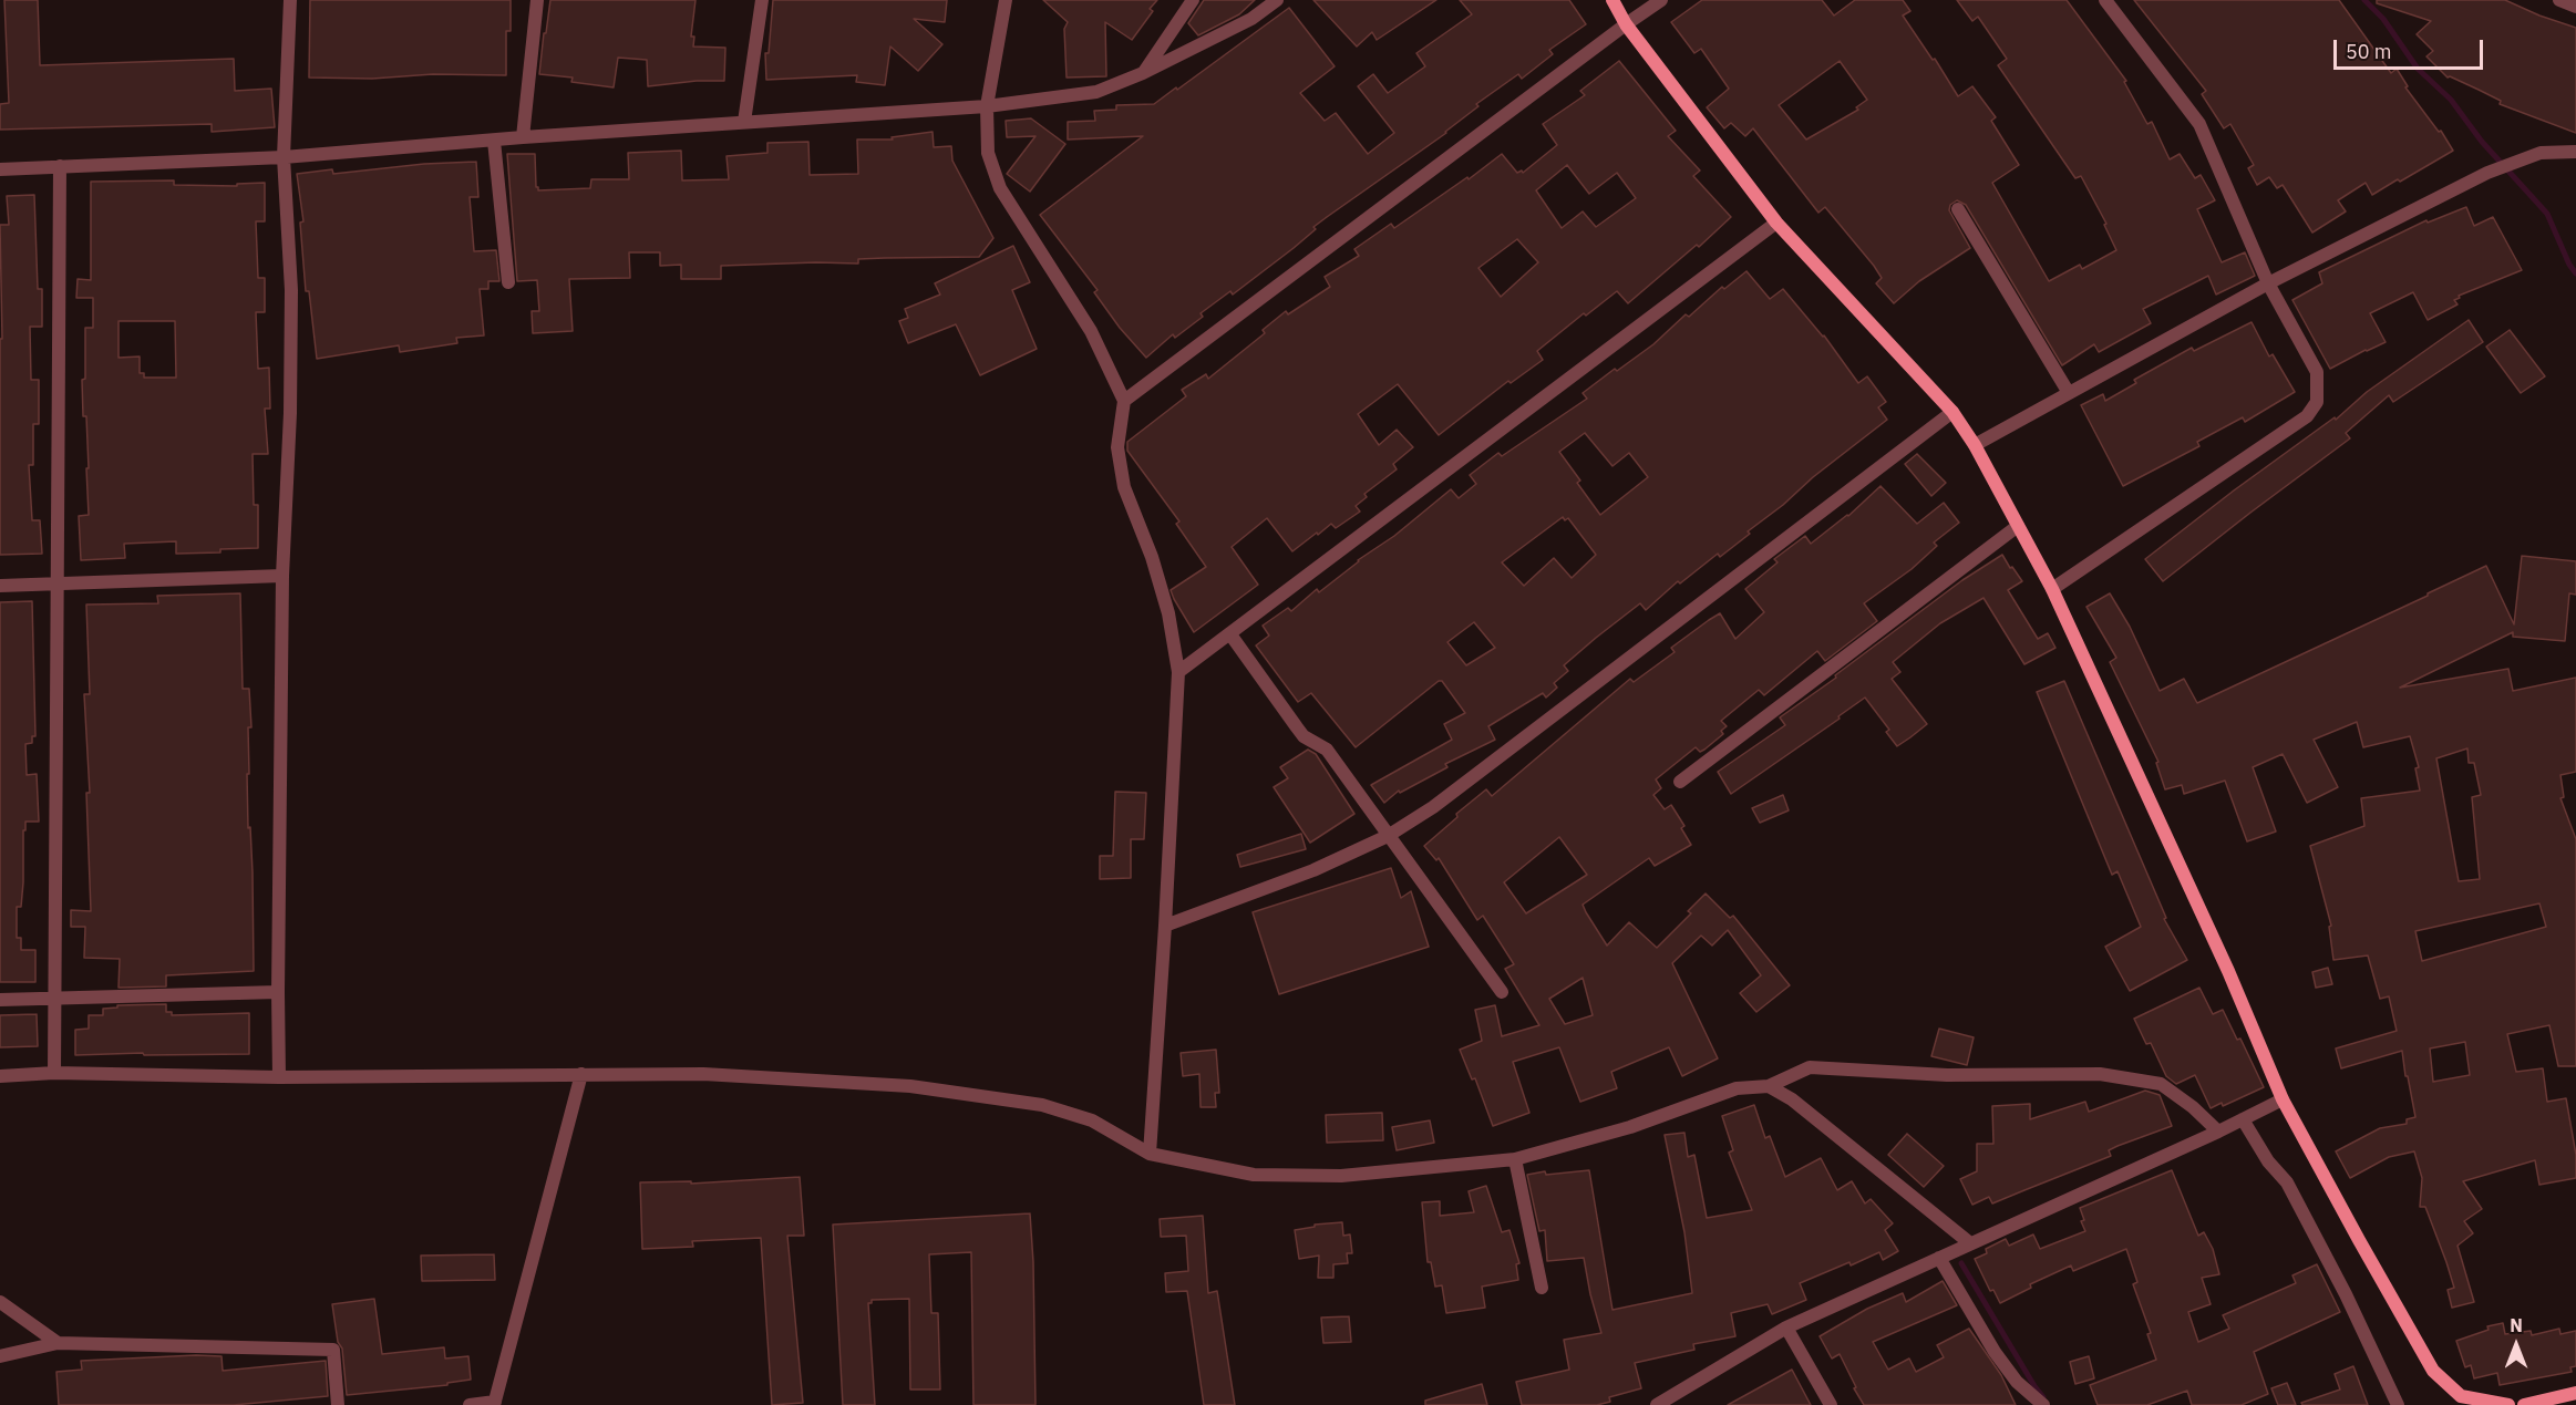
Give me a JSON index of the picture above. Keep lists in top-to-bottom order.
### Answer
{
  "scale_bar": "50 m",
  "north": "top"
}
